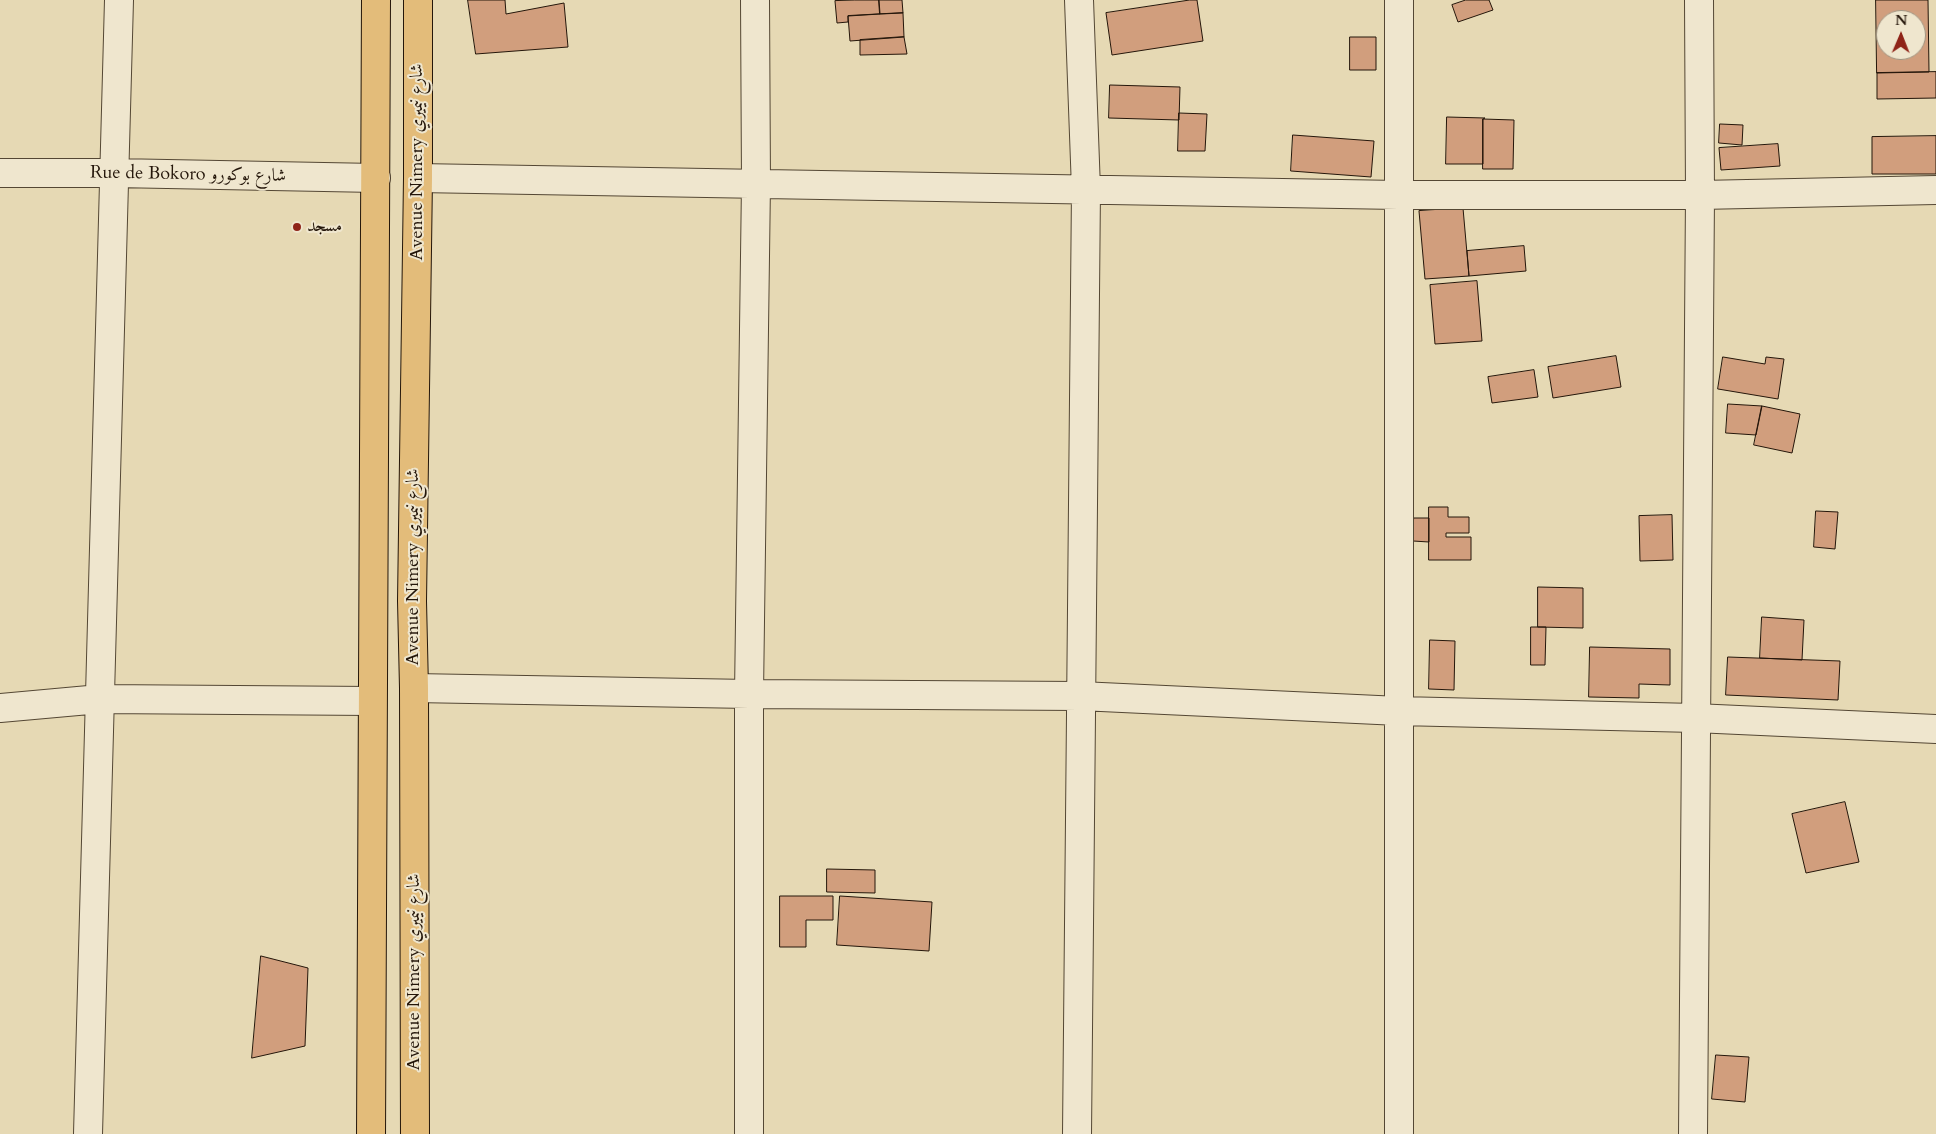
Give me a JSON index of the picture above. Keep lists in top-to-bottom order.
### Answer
{
  "streets": {
    "main road": ["Avenue Nimery شارع نيميري"],
    "street": ["Rue de Bokoro شارع بوكورو"]
  },
  "places": ["مسجد"],
  "north": "top"
}
